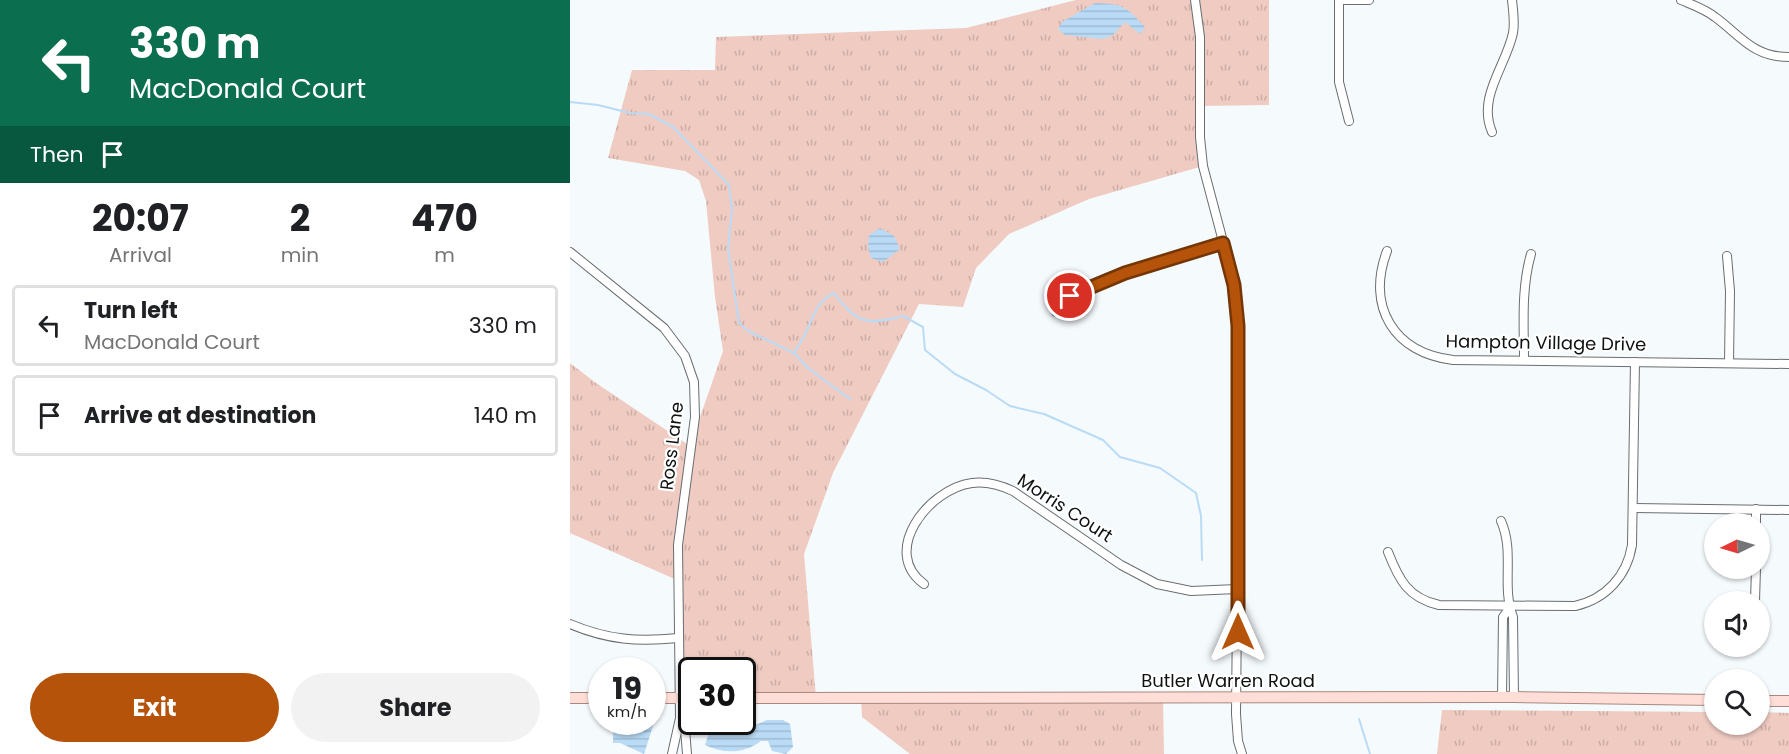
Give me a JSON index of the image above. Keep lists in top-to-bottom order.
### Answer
{
  "streets": {
    "main road": ["Butler Warren Road"],
    "street": ["Hampton Village Drive", "Ross Lane", "Morris Court"]
  },
  "north": "left",
  "page": {
    "turn": ["330 m", "MacDonald Court"],
    "then": "Then",
    "eta": [
      "20:07",
      "Arrival",
      "2",
      "min",
      "470",
      "m"
    ],
    "list": [
      {
        "name": "Turn left",
        "note": "MacDonald Court",
        "value": "330 m"
      },
      {
        "name": "Arrive at destination",
        "value": "140 m"
      }
    ],
    "speed": "19 km/h",
    "limit": "30",
    "buttons": ["Exit", "Share"]
  }
}
